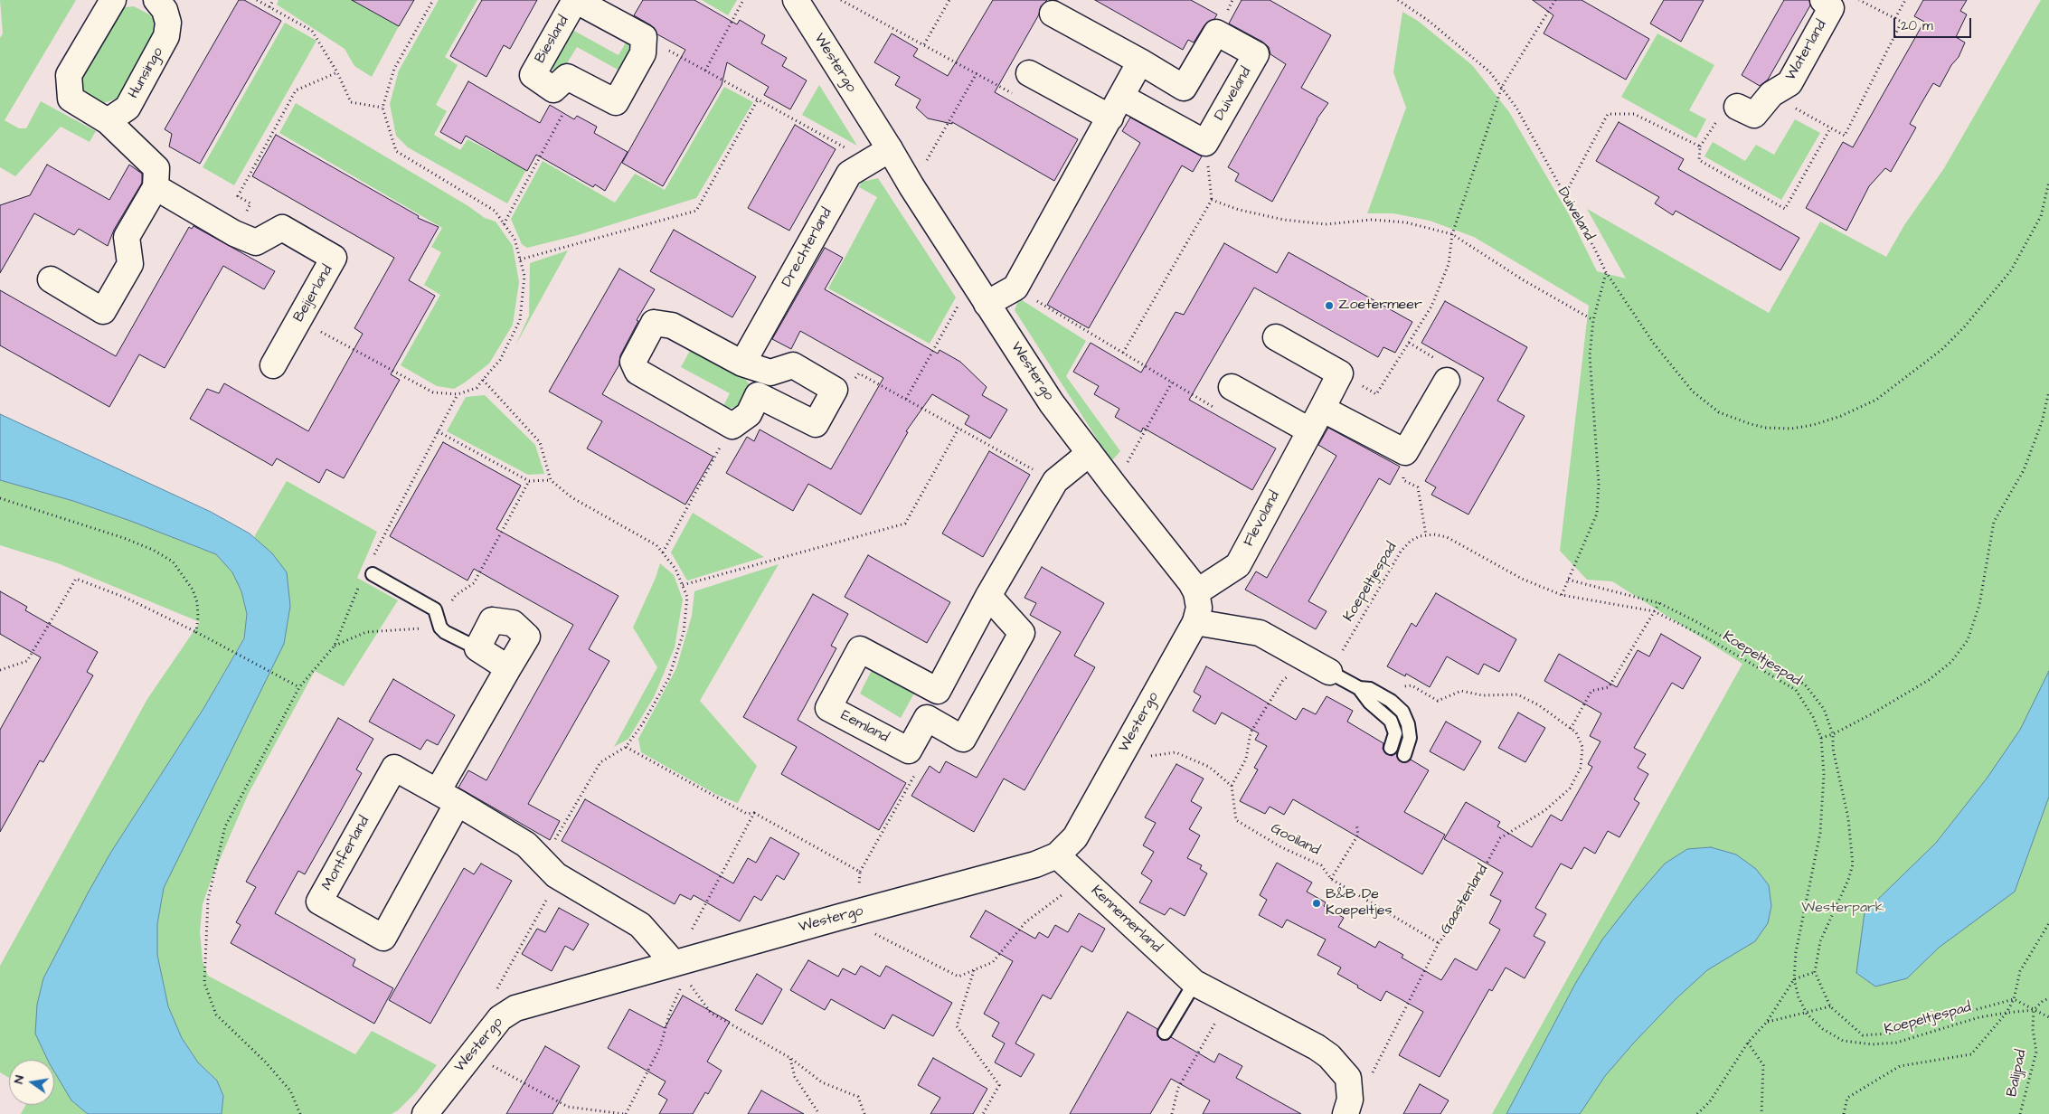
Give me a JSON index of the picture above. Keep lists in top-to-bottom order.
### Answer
{
  "streets": {
    "street": [
      "Biesland",
      "Waterland",
      "Westergo",
      "Hunsingo",
      "Duiveland",
      "Drechterland",
      "Beijerland",
      "Flevoland",
      "Eemland",
      "Montferland",
      "Kennemerland"
    ],
    "path": [
      "Koepeltjespad",
      "Gooiland",
      "Gaasterland",
      "Balijpad"
    ]
  },
  "crossings": [
    ["Westergo", "Drechterland"],
    ["Westergo", "Flevoland"],
    ["Westergo", "Montferland"],
    ["Westergo", "Kennemerland"],
    ["Koepeltjespad", "Balijpad"],
    ["Gooiland", "Gaasterland"],
    ["Gaasterland", "Kennemerland"]
  ],
  "parks": ["Westerpark"],
  "places": ["Zoetermeer", "B&B De Koepeltjes"],
  "scale_bar": "20 m",
  "north": "left"
}
